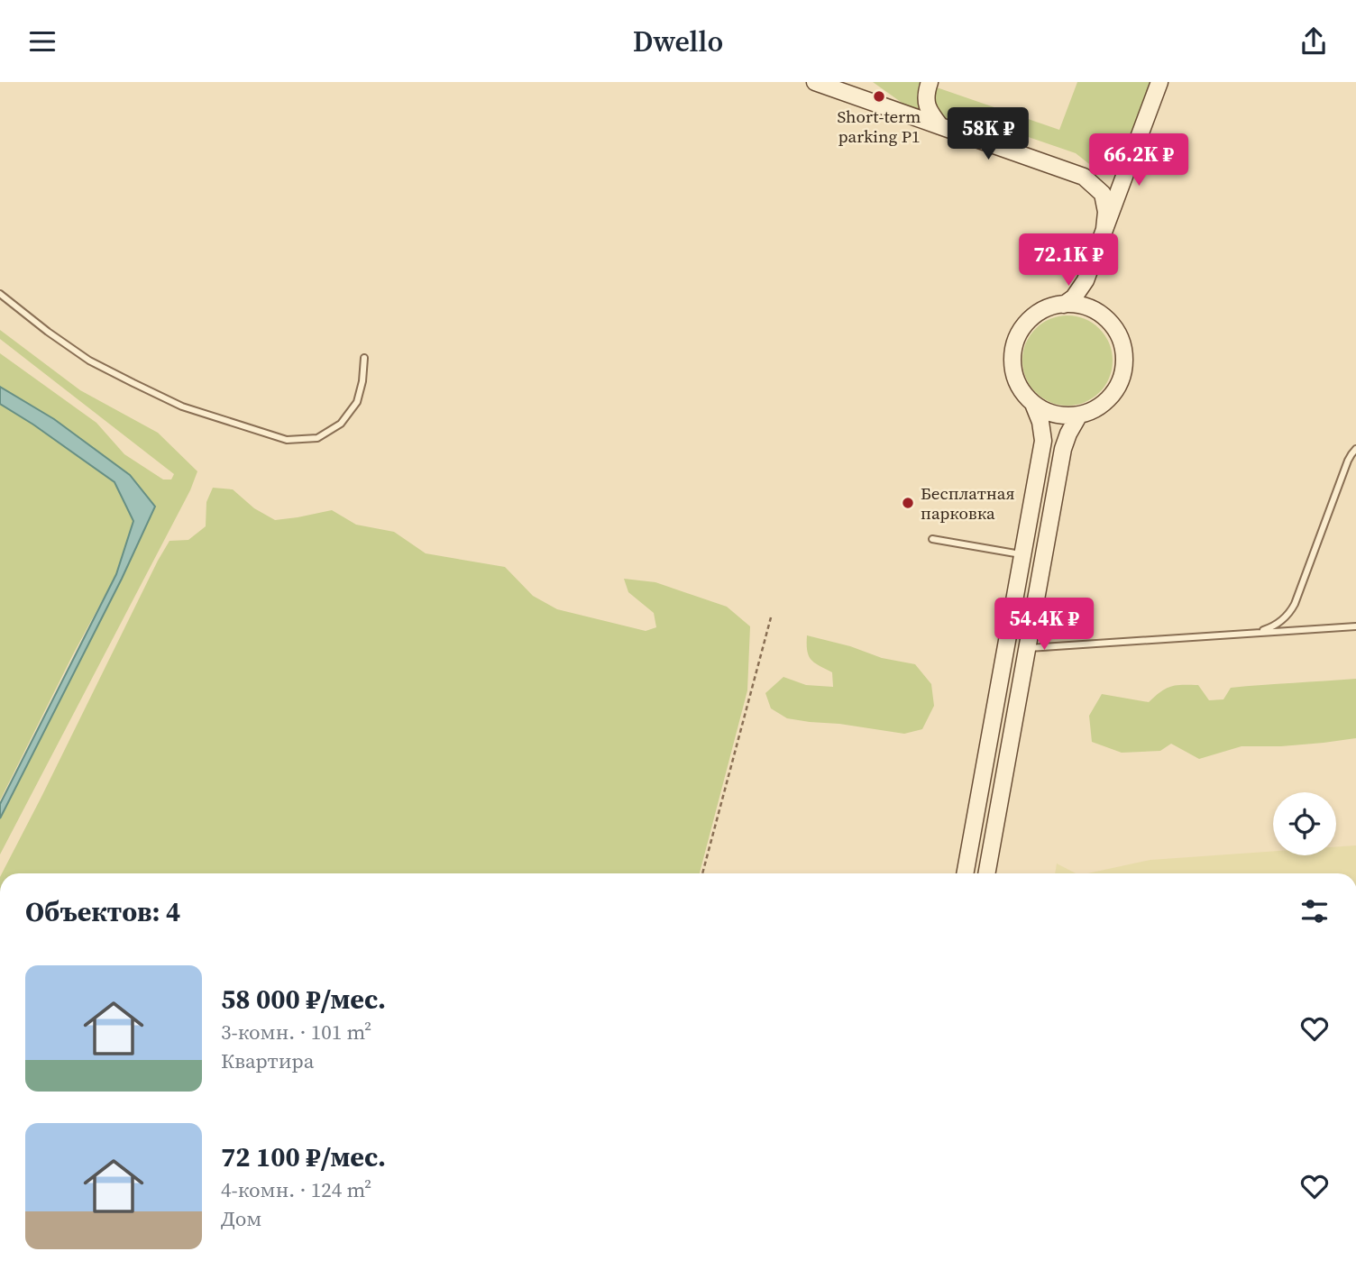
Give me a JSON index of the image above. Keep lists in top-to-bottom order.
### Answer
{
  "places": ["Short-term parking P1", "Бесплатная парковка"],
  "page": {
    "header": "Dwello",
    "price": [
      "58K ₽",
      "66.2K ₽",
      "72.1K ₽",
      "54.4K ₽"
    ],
    "heading": "Объектов: 4",
    "list": [
      {
        "name": "58 000 ₽/мес.",
        "note": "3-комн. · 101 m² · Квартира"
      },
      {
        "name": "72 100 ₽/мес.",
        "note": "4-комн. · 124 m² · Дом"
      }
    ]
  }
}
